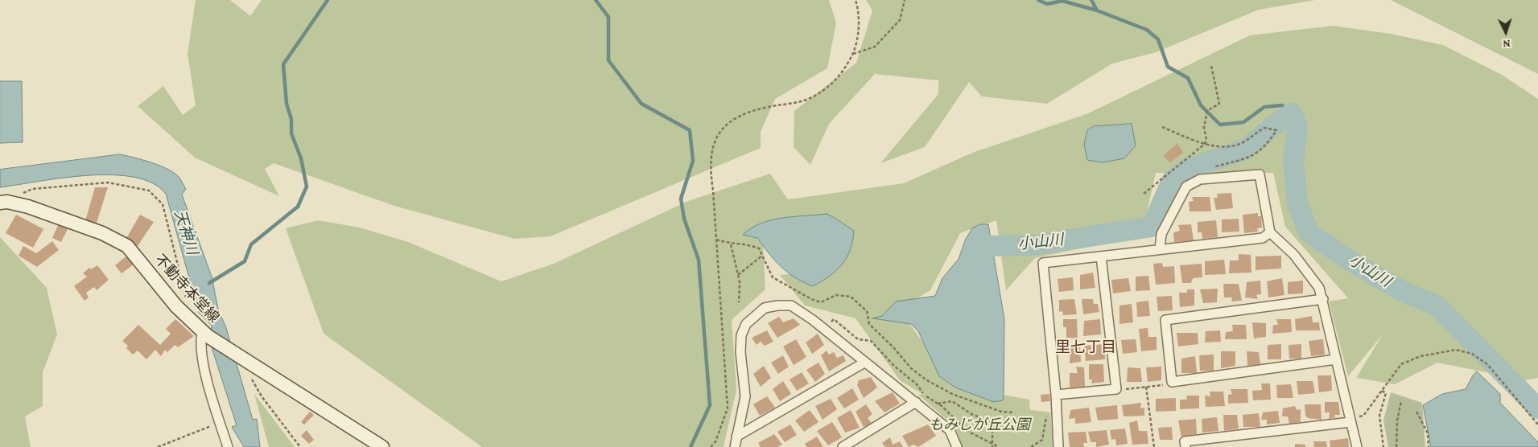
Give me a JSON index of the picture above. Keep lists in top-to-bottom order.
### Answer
{
  "streets": {
    "main road": ["不動寺本堂線"]
  },
  "districts": ["里七丁目"],
  "water": ["天神川", "小山川"],
  "parks": ["もみじが丘公園"],
  "north": "bottom"
}
